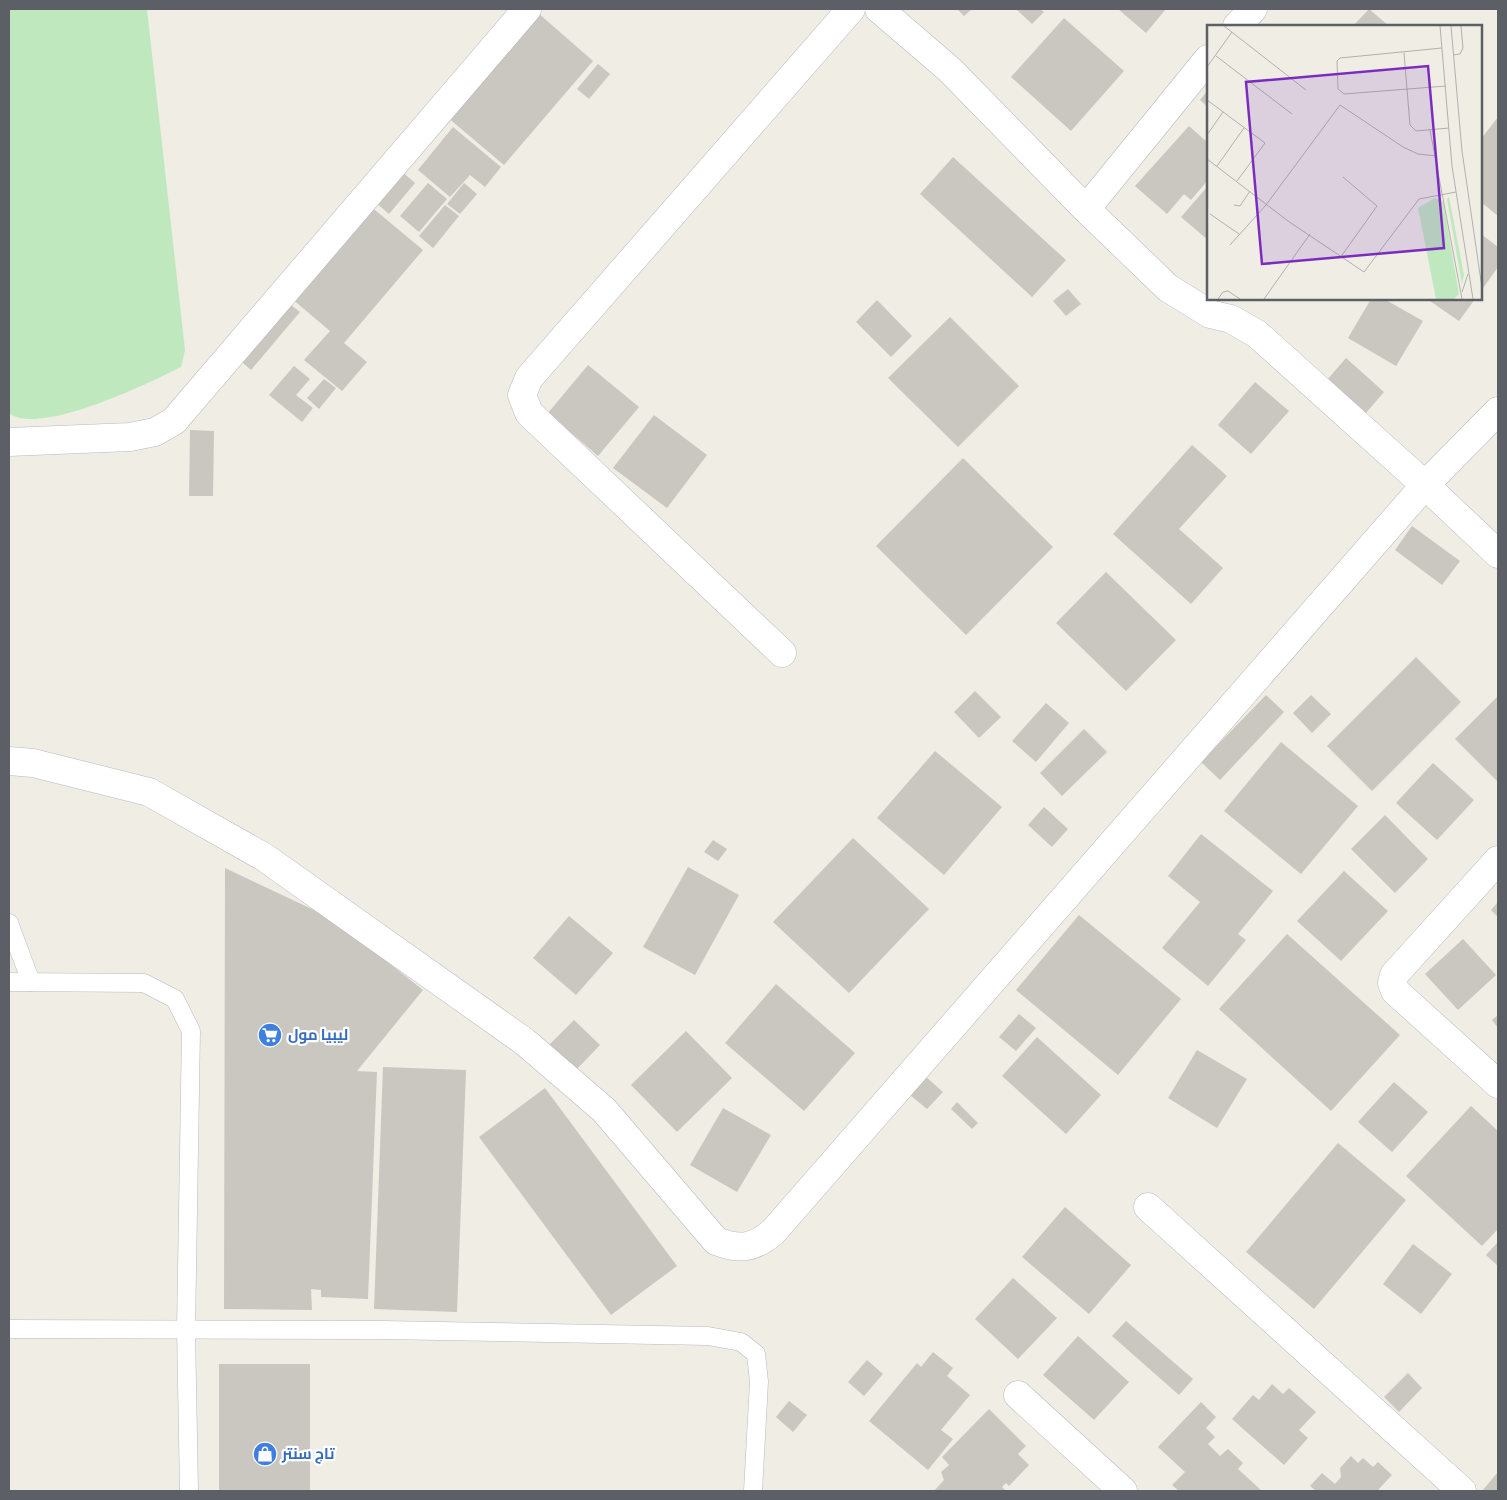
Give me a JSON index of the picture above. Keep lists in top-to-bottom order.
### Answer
{
  "places": {
    "supermarket": ["ليبيا مول"],
    "shop": ["تاج سنتر"]
  }
}
